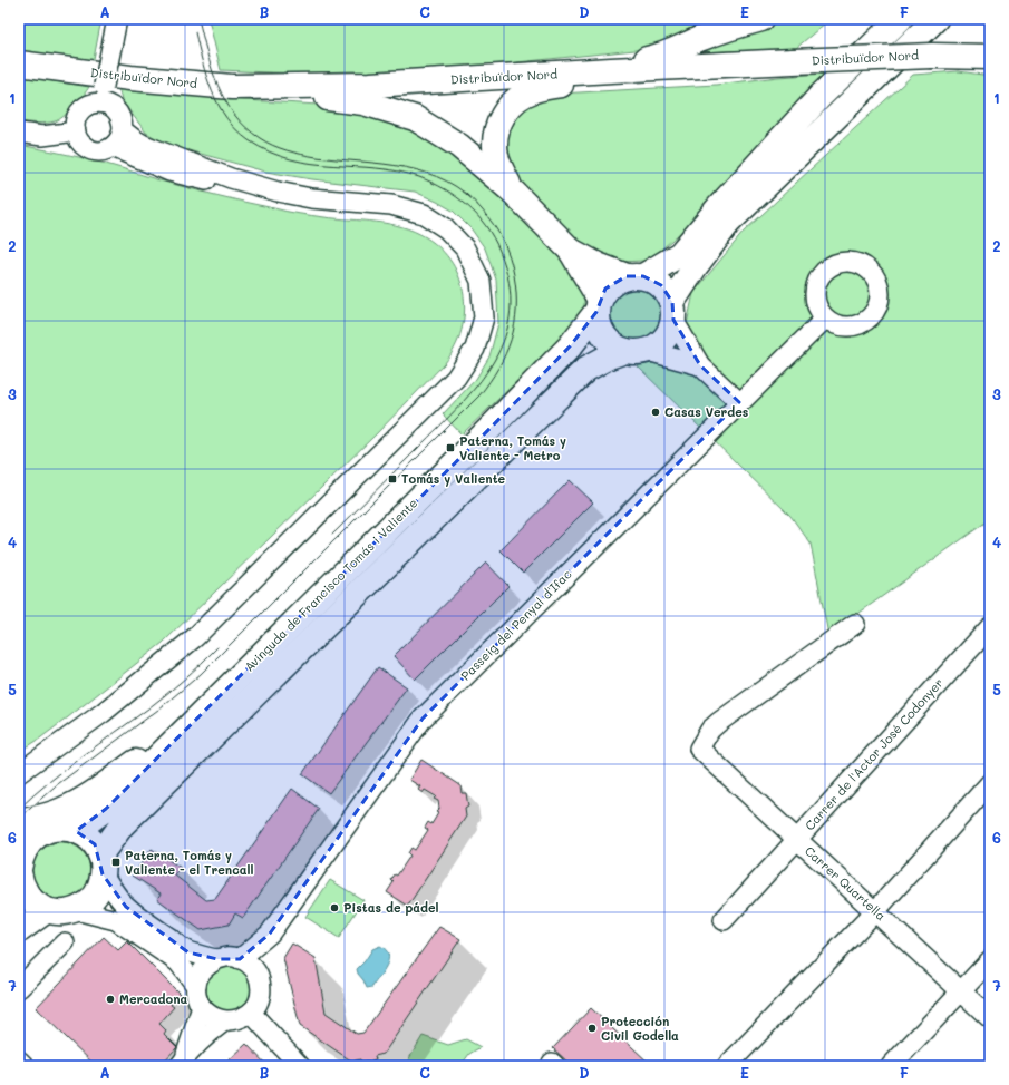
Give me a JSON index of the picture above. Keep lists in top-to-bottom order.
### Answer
{
  "streets": {
    "main road": ["Distribuïdor Nord", "Avinguda de Francisco Tomás i Valiente"],
    "street": ["Passeig del Penyal d'Ifac", "Carrer de l'Actor José Codonyer", "Carrer Quartella"]
  },
  "crossings": [
    ["Carrer de l'Actor José Codonyer", "Carrer Quartella"]
  ],
  "places": {
    "other": [
      "Casas Verdes",
      "Pistas de pádel",
      "Mercadona",
      "Protección Civil Godella"
    ],
    "transit": ["Paterna, Tomás y Valiente - Metro", "Tomás y Valiente", "Paterna, Tomás y Valiente - el Trencall"]
  },
  "grid": {
    "columns": [
      "A",
      "B",
      "C",
      "D",
      "E",
      "F"
    ],
    "rows": [
      "1",
      "2",
      "3",
      "4",
      "5",
      "6",
      "7"
    ]
  }
}
